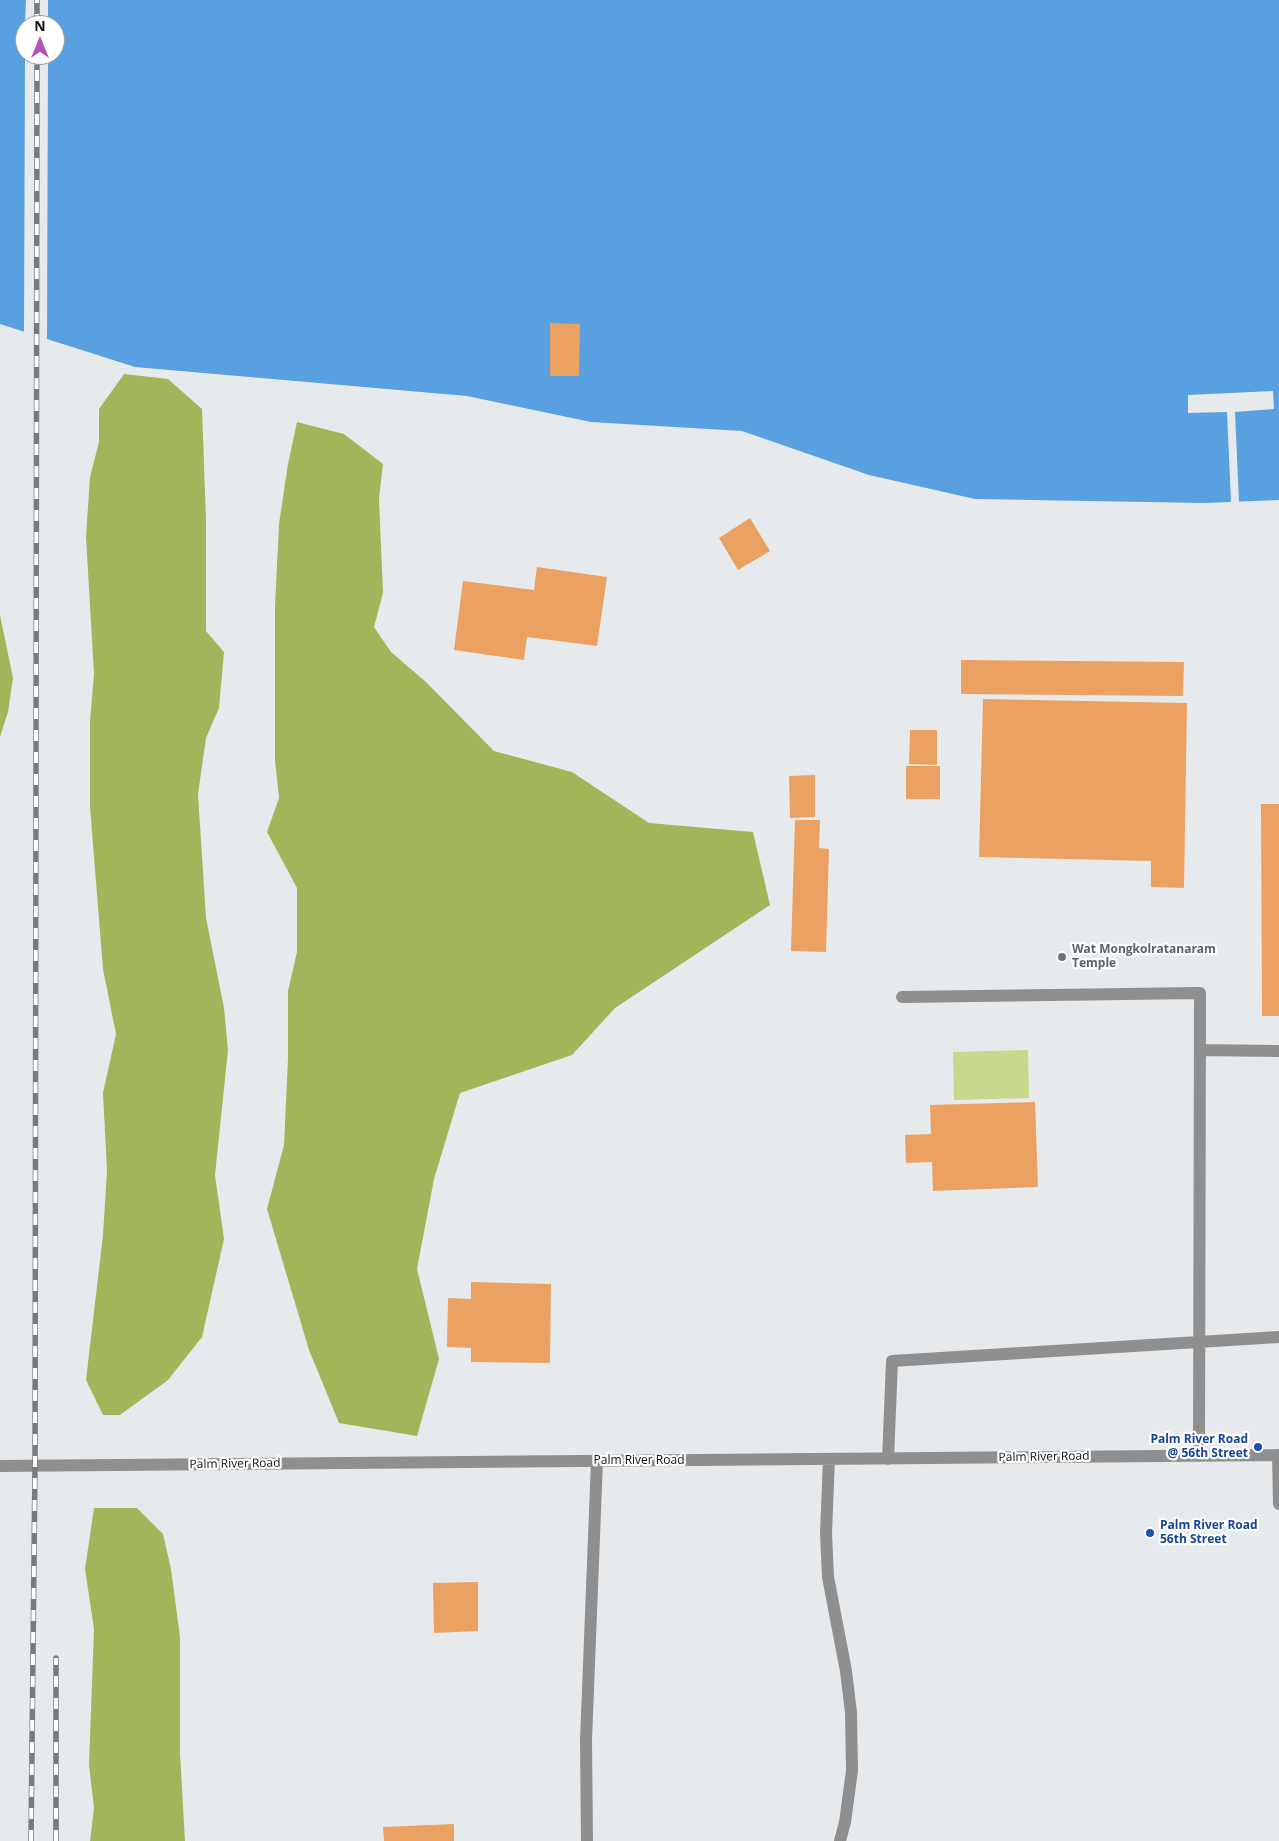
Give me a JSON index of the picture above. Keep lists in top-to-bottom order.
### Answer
{
  "streets": {
    "street": ["Palm River Road"]
  },
  "places": ["Wat Mongkolratanaram Temple", "Palm River Road @ 56th Street", "Palm River Road 56th Street"],
  "north": "top"
}
